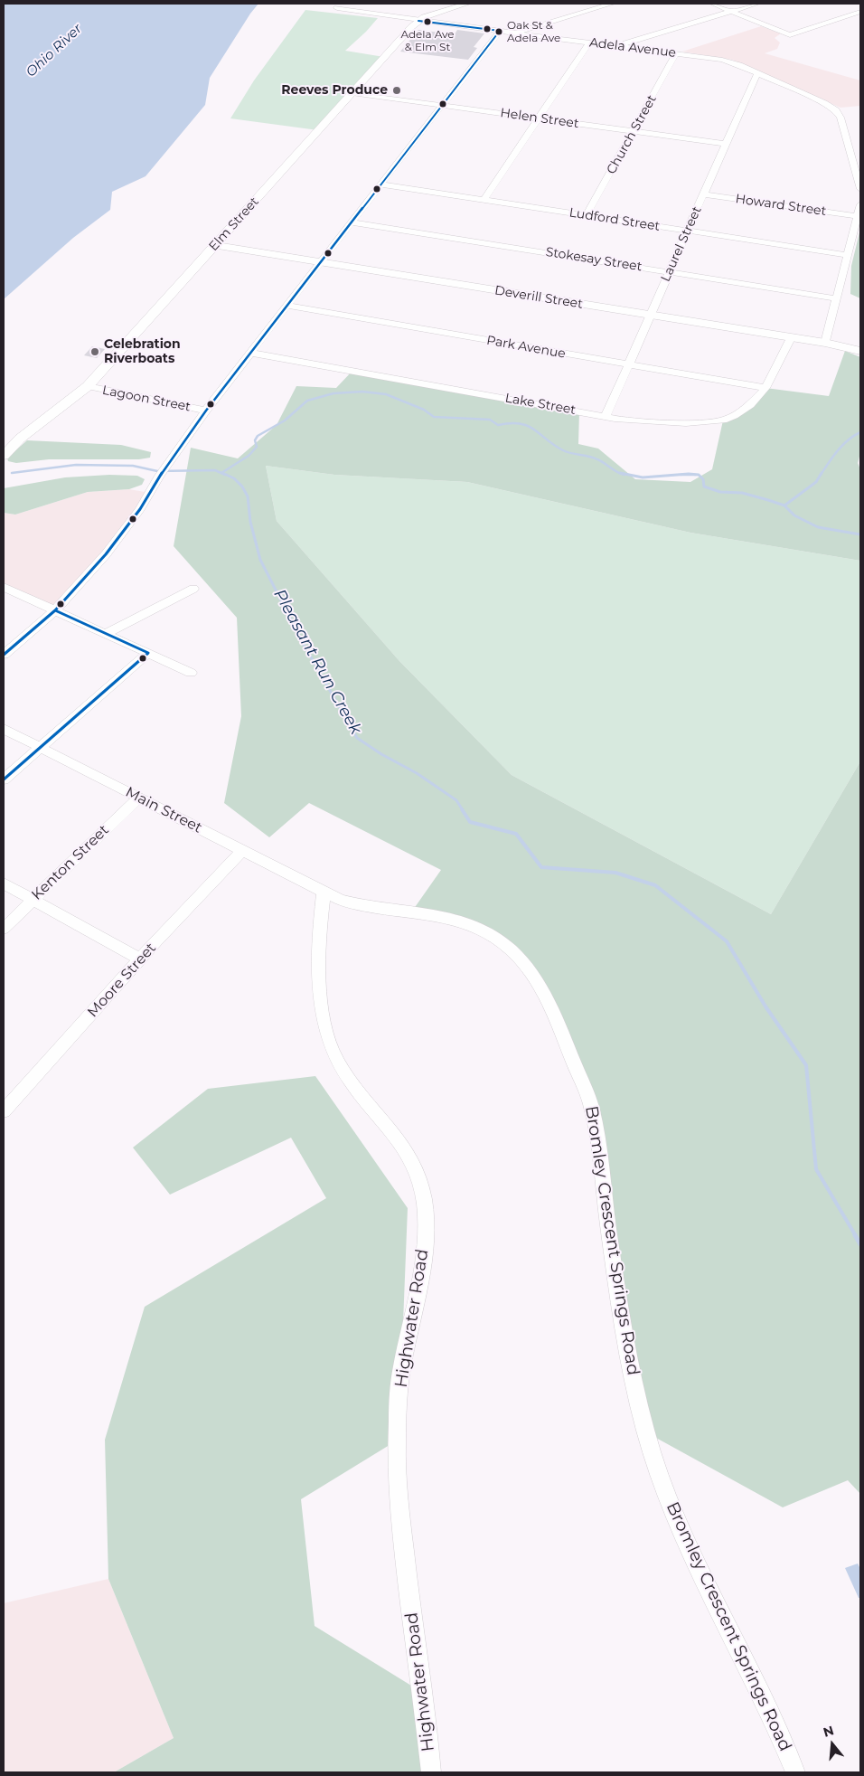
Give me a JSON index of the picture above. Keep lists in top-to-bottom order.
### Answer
{
  "streets": {
    "main road": ["Elm Street", "Deverill Street"],
    "street": [
      "Adela Avenue",
      "Helen Street",
      "Church Street",
      "Howard Street",
      "Ludford Street",
      "Laurel Street",
      "Stokesay Street",
      "Park Avenue",
      "Lagoon Street",
      "Lake Street",
      "Main Street",
      "Kenton Street",
      "Moore Street",
      "Bromley Crescent Springs Road",
      "Highwater Road"
    ]
  },
  "crossings": [
    ["Adela Avenue", "Church Street"],
    ["Adela Avenue", "Elm Street"],
    ["Adela Avenue", "Laurel Street"],
    ["Helen Street", "Church Street"],
    ["Helen Street", "Elm Street"],
    ["Helen Street", "Laurel Street"],
    ["Church Street", "Ludford Street"],
    ["Howard Street", "Laurel Street"],
    ["Ludford Street", "Laurel Street"],
    ["Elm Street", "Deverill Street"],
    ["Elm Street", "Lagoon Street"],
    ["Laurel Street", "Stokesay Street"],
    ["Laurel Street", "Deverill Street"],
    ["Laurel Street", "Park Avenue"],
    ["Laurel Street", "Lake Street"],
    ["Deverill Street", "Lake Street"],
    ["Park Avenue", "Lake Street"],
    ["Main Street", "Kenton Street"],
    ["Main Street", "Moore Street"],
    ["Main Street", "Bromley Crescent Springs Road"],
    ["Main Street", "Highwater Road"],
    ["Bromley Crescent Springs Road", "Highwater Road"]
  ],
  "water": ["Ohio River", "Pleasant Run Creek"],
  "places": [
    "Adela Ave & Elm St",
    "Oak St & Adela Ave",
    "Reeves Produce",
    "Celebration Riverboats"
  ],
  "north": "top"
}
